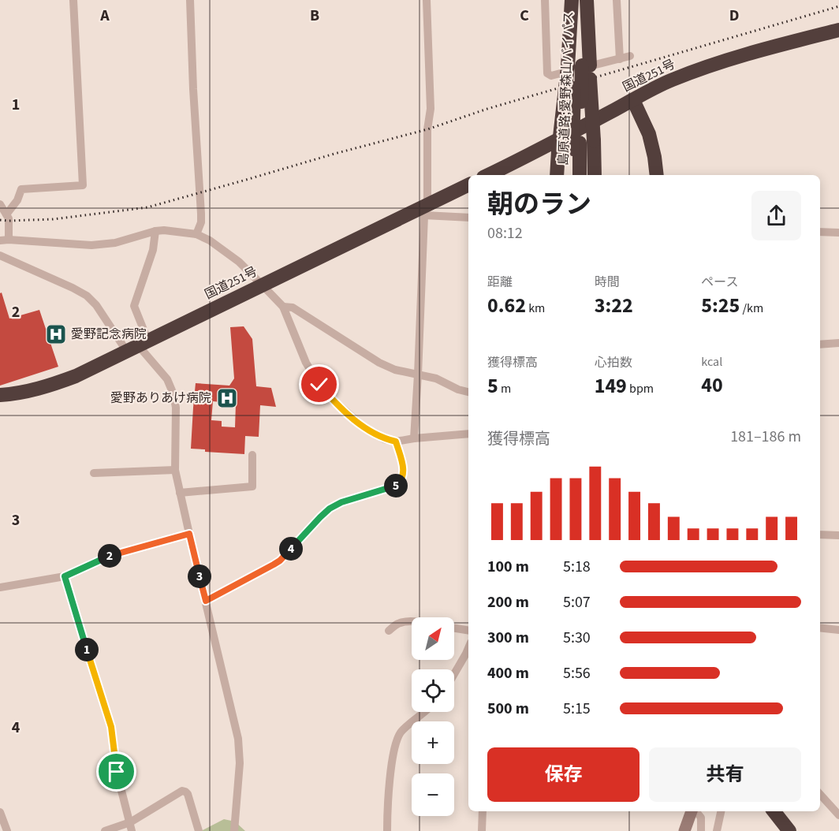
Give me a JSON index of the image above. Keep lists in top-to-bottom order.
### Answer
{
  "streets": {
    "highway": ["国道251号", "島原道路;愛野森山バイパス"]
  },
  "places": {
    "hospital": ["愛野記念病院", "愛野ありあけ病院"]
  },
  "north": "top right",
  "page": {
    "heading": ["朝のラン", "08:12"],
    "stats": [
      ["距離", "0.62 km"],
      ["時間", "3:22"],
      ["ペース", "5:25 /km"],
      ["獲得標高", "5 m"],
      ["心拍数", "149 bpm"],
      ["kcal", "40"]
    ],
    "chart": ["獲得標高", "181–186 m"],
    "pins": [
      "5",
      "4",
      "2",
      "3",
      "1"
    ],
    "list": [
      {
        "name": "100 m",
        "note": "5:18"
      },
      {
        "name": "200 m",
        "note": "5:07"
      },
      {
        "name": "300 m",
        "note": "5:30"
      },
      {
        "name": "400 m",
        "note": "5:56"
      },
      {
        "name": "500 m",
        "note": "5:15"
      }
    ],
    "map_buttons": ["+", "−"],
    "buttons": ["保存", "共有"]
  },
  "grid": {
    "columns": [
      "A",
      "B",
      "C",
      "D"
    ],
    "rows": [
      "1",
      "2",
      "3",
      "4"
    ]
  }
}
